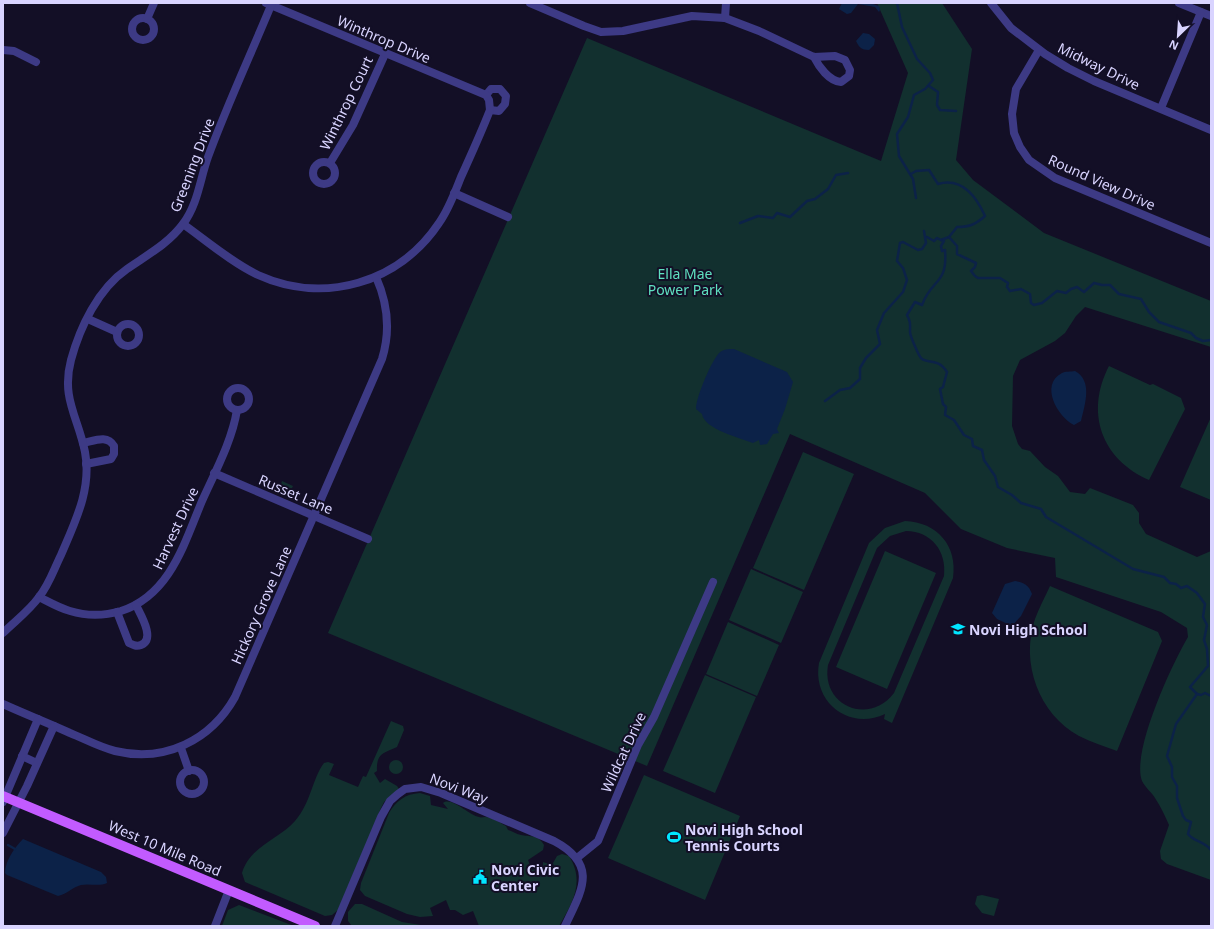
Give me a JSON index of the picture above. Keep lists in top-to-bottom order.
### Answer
{
  "streets": {
    "main road": ["West 10 Mile Road"],
    "street": [
      "Winthrop Drive",
      "Midway Drive",
      "Winthrop Court",
      "Greening Drive",
      "Round View Drive",
      "Russet Lane",
      "Harvest Drive",
      "Hickory Grove Lane",
      "Wildcat Drive",
      "Novi Way"
    ]
  },
  "crossings": [
    ["Winthrop Drive", "Winthrop Court"],
    ["Winthrop Drive", "Greening Drive"],
    ["Midway Drive", "Round View Drive"],
    ["Greening Drive", "Harvest Drive"],
    ["Russet Lane", "Harvest Drive"],
    ["Russet Lane", "Hickory Grove Lane"],
    ["Wildcat Drive", "Novi Way"]
  ],
  "parks": ["Ella Mae Power Park"],
  "places": {
    "school or university": ["Novi High School"],
    "sports": ["Novi High School Tennis Courts"],
    "public building": ["Novi Civic Center"]
  },
  "north": "bottom left"
}
